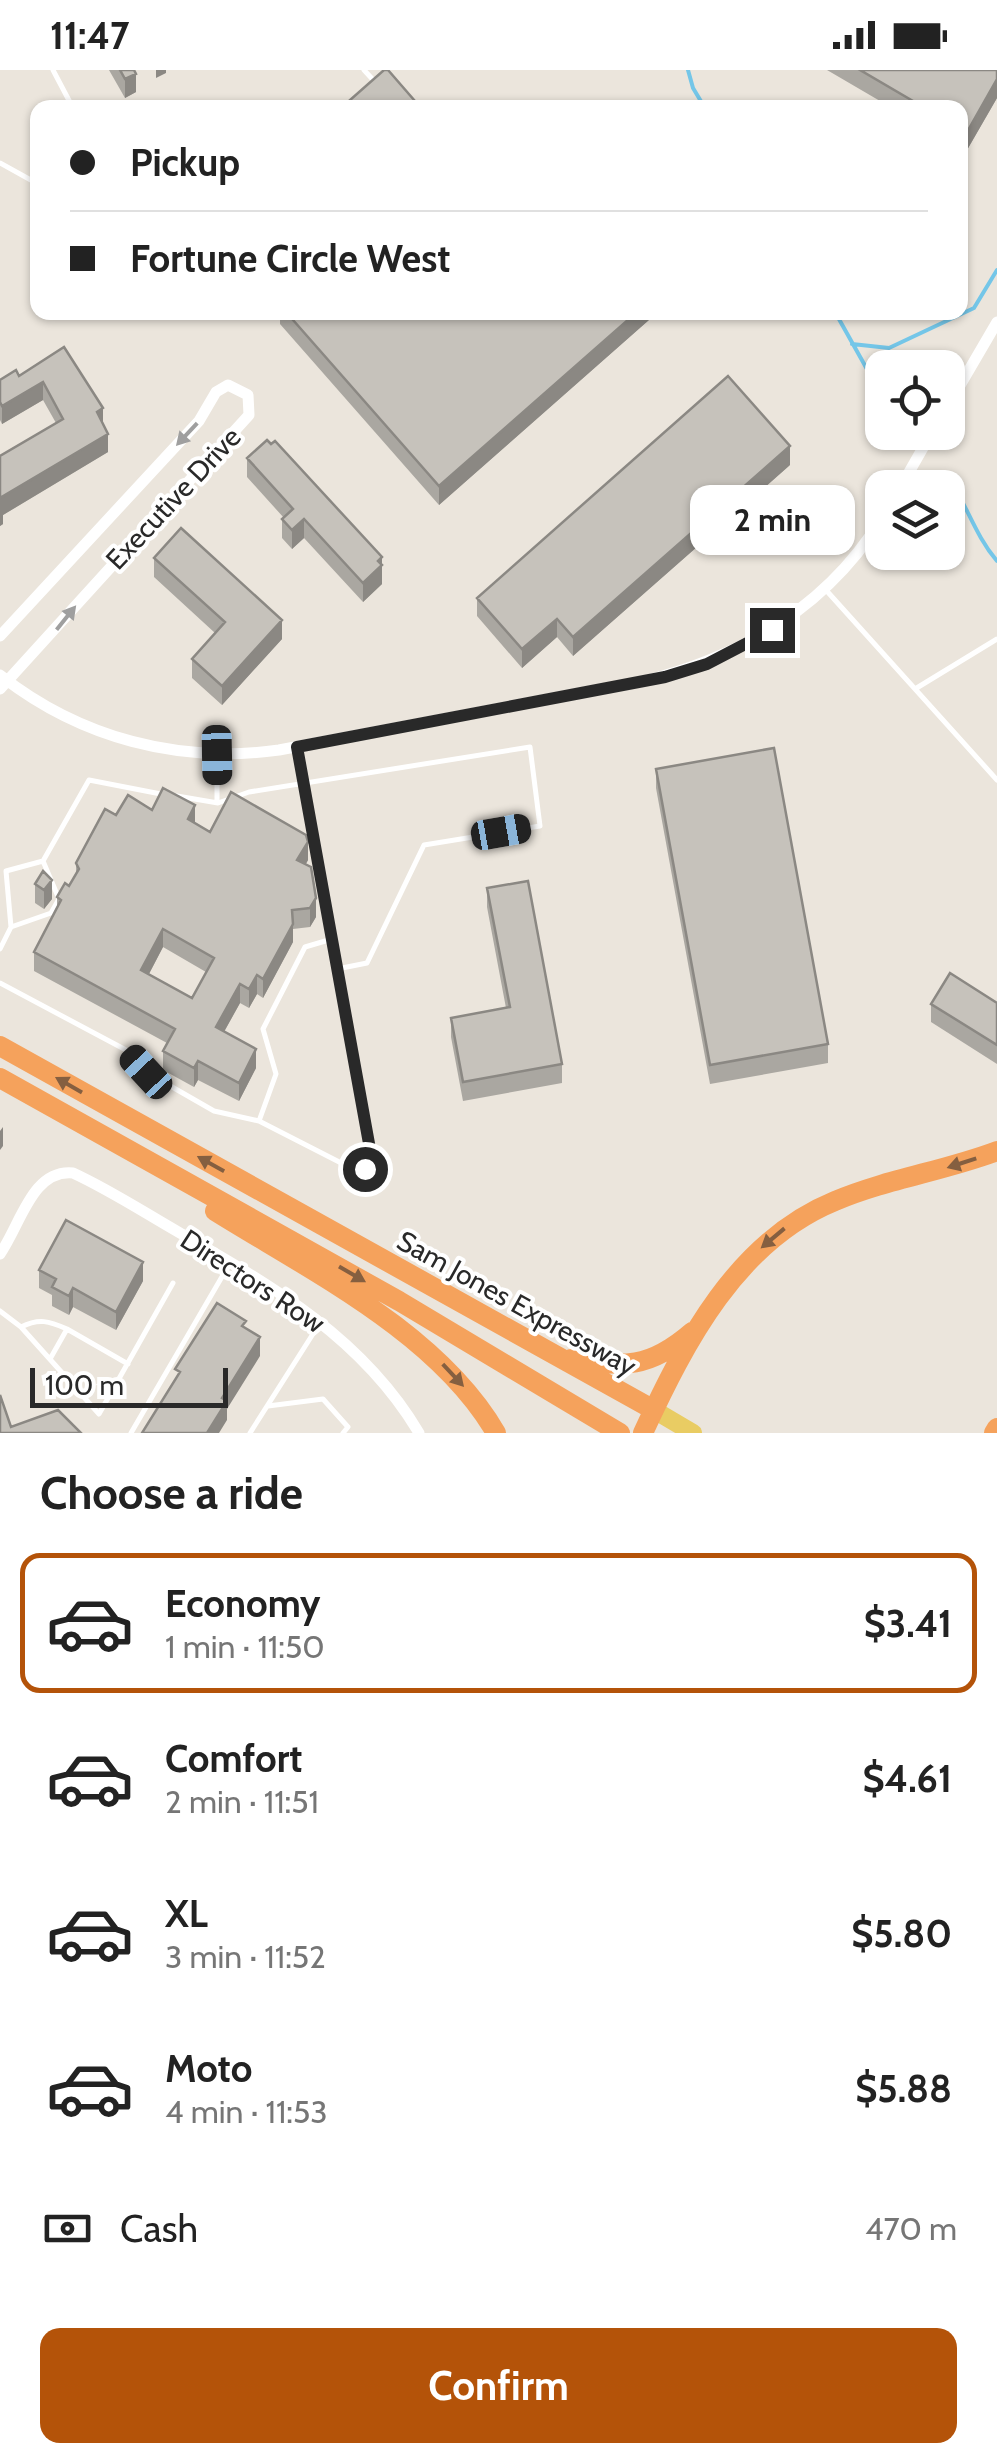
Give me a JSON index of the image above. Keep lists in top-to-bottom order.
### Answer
{
  "streets": {
    "highway": ["Sam Jones Expressway"],
    "street": ["Executive Drive", "Directors Row"]
  },
  "scale_bar": "100 m",
  "page": {
    "status": "11:47",
    "banner": ["Pickup", "Fortune Circle West"],
    "bubble": "2 min",
    "scale": "100 m",
    "heading": "Choose a ride",
    "list": [
      {
        "name": "Economy",
        "note": "1 min · 11:50",
        "value": "$3.41"
      },
      {
        "name": "Comfort",
        "note": "2 min · 11:51",
        "value": "$4.61"
      },
      {
        "name": "XL",
        "note": "3 min · 11:52",
        "value": "$5.80"
      },
      {
        "name": "Moto",
        "note": "4 min · 11:53",
        "value": "$5.88"
      }
    ],
    "pay": ["Cash", "470 m"],
    "buttons": "Confirm"
  }
}
